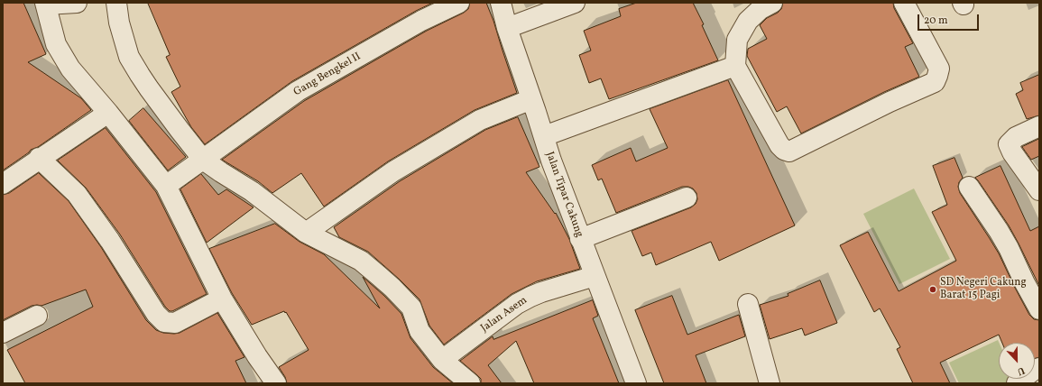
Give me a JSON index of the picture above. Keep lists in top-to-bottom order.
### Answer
{
  "streets": {
    "street": ["Gang Bengkel II", "Jalan Tipar Cakung", "Jalan Asem"]
  },
  "crossings": [
    ["Jalan Tipar Cakung", "Jalan Asem"]
  ],
  "places": ["SD Negeri Cakung Barat 15 Pagi"],
  "scale_bar": "20 m",
  "north": "bottom"
}
